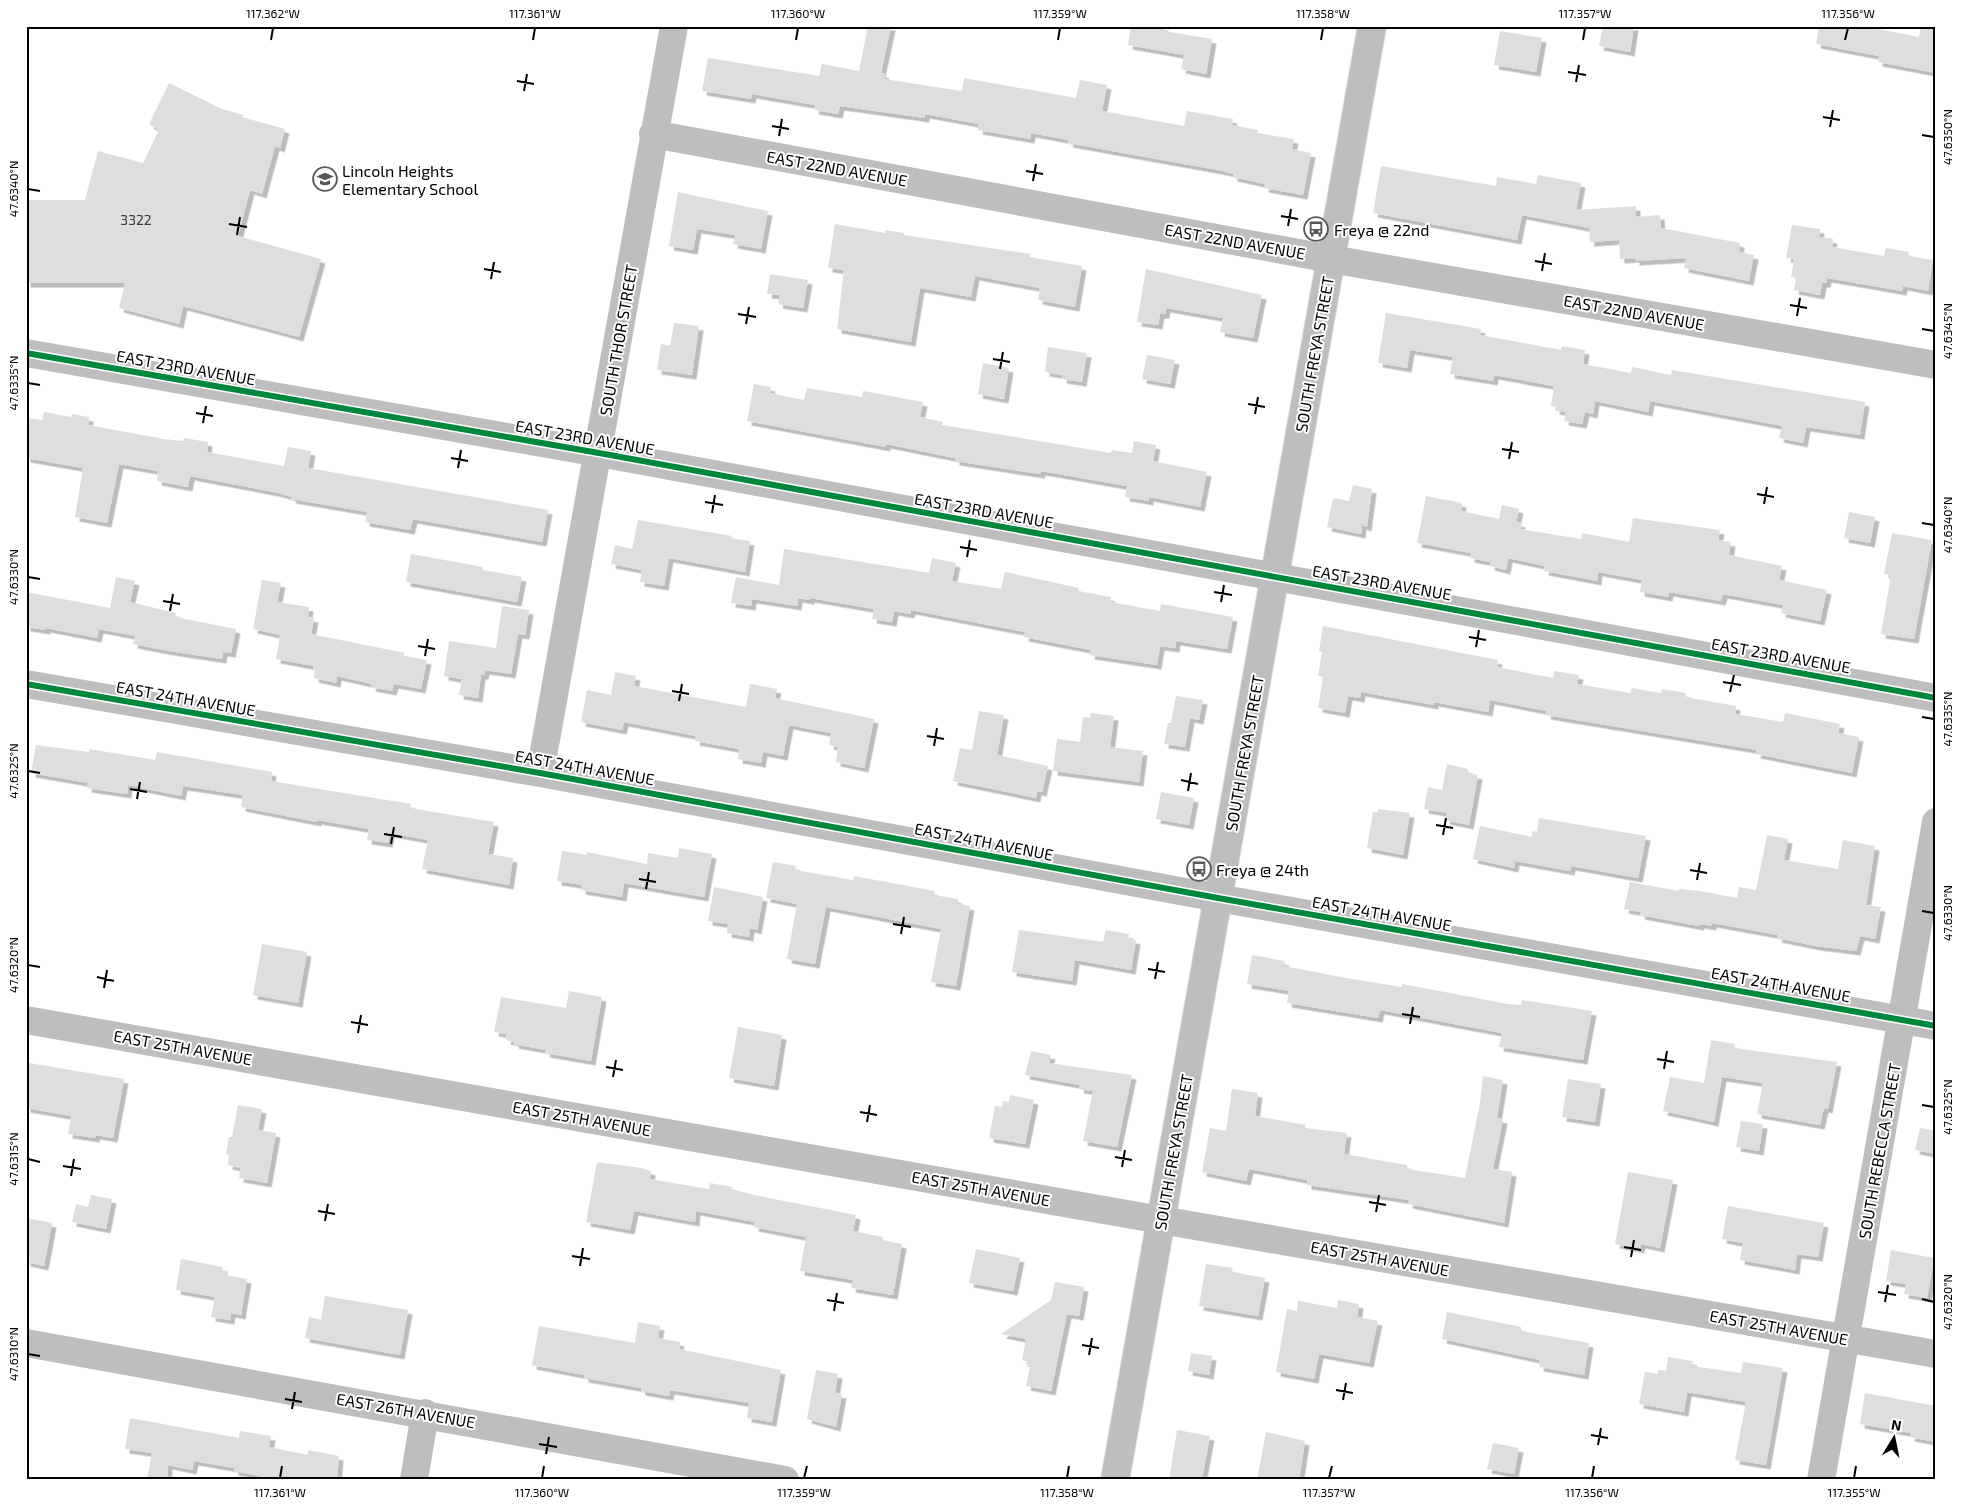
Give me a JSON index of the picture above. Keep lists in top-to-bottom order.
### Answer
{
  "streets": {
    "street": [
      "EAST 22ND AVENUE",
      "SOUTH THOR STREET",
      "SOUTH FREYA STREET",
      "EAST 23RD AVENUE",
      "EAST 24TH AVENUE",
      "EAST 25TH AVENUE",
      "SOUTH REBECCA STREET",
      "EAST 26TH AVENUE"
    ]
  },
  "crossings": [
    ["EAST 22ND AVENUE", "SOUTH THOR STREET"],
    ["EAST 22ND AVENUE", "SOUTH FREYA STREET"],
    ["SOUTH THOR STREET", "EAST 23RD AVENUE"],
    ["SOUTH THOR STREET", "EAST 24TH AVENUE"],
    ["SOUTH FREYA STREET", "EAST 23RD AVENUE"],
    ["SOUTH FREYA STREET", "EAST 24TH AVENUE"],
    ["SOUTH FREYA STREET", "EAST 25TH AVENUE"],
    ["EAST 24TH AVENUE", "SOUTH REBECCA STREET"],
    ["EAST 25TH AVENUE", "SOUTH REBECCA STREET"]
  ],
  "places": {
    "school or university": ["Lincoln Heights Elementary School"],
    "bus stop": ["Freya @ 22nd", "Freya @ 24th"]
  },
  "house_numbers": ["3322"],
  "north": "top",
  "coordinates": [
    "117.362°W",
    "117.361°W",
    "117.360°W",
    "117.359°W",
    "117.358°W",
    "117.357°W",
    "117.356°W",
    "47.6350°N",
    "47.6340°N",
    "47.6345°N",
    "47.6335°N",
    "47.6330°N",
    "47.6325°N",
    "47.6320°N",
    "47.6315°N",
    "47.6310°N",
    "117.355°W"
  ]
}
